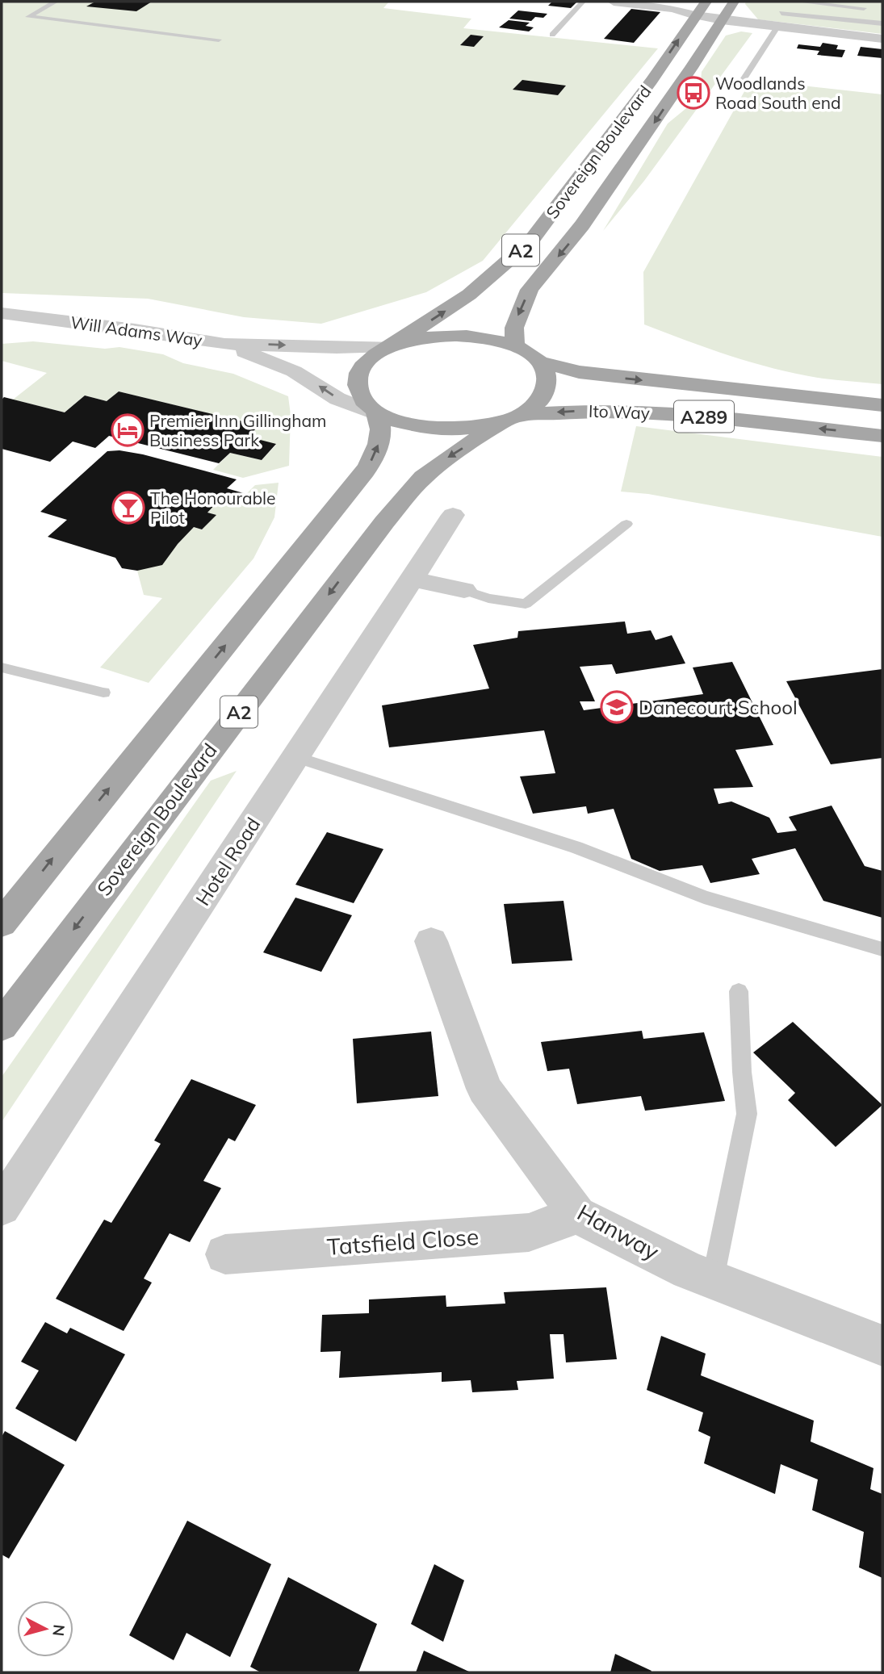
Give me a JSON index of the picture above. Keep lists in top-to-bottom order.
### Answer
{
  "streets": {
    "main road": [
      "Sovereign Boulevard",
      "A2",
      "Ito Way",
      "A289"
    ],
    "street": [
      "Will Adams Way",
      "Hotel Road",
      "Hanway",
      "Tatsfield Close"
    ]
  },
  "crossings": [
    ["Sovereign Boulevard", "A2"],
    ["Sovereign Boulevard", "Will Adams Way"],
    ["Sovereign Boulevard", "Ito Way"],
    ["A2", "Will Adams Way"],
    ["A2", "Ito Way"],
    ["Will Adams Way", "Ito Way"],
    ["Hanway", "Tatsfield Close"]
  ],
  "places": {
    "bus stop": ["Woodlands Road South end"],
    "hotel": ["Premier Inn Gillingham Business Park"],
    "bar": ["The Honourable Pilot"],
    "school or university": ["Danecourt School"]
  },
  "north": "right"
}
